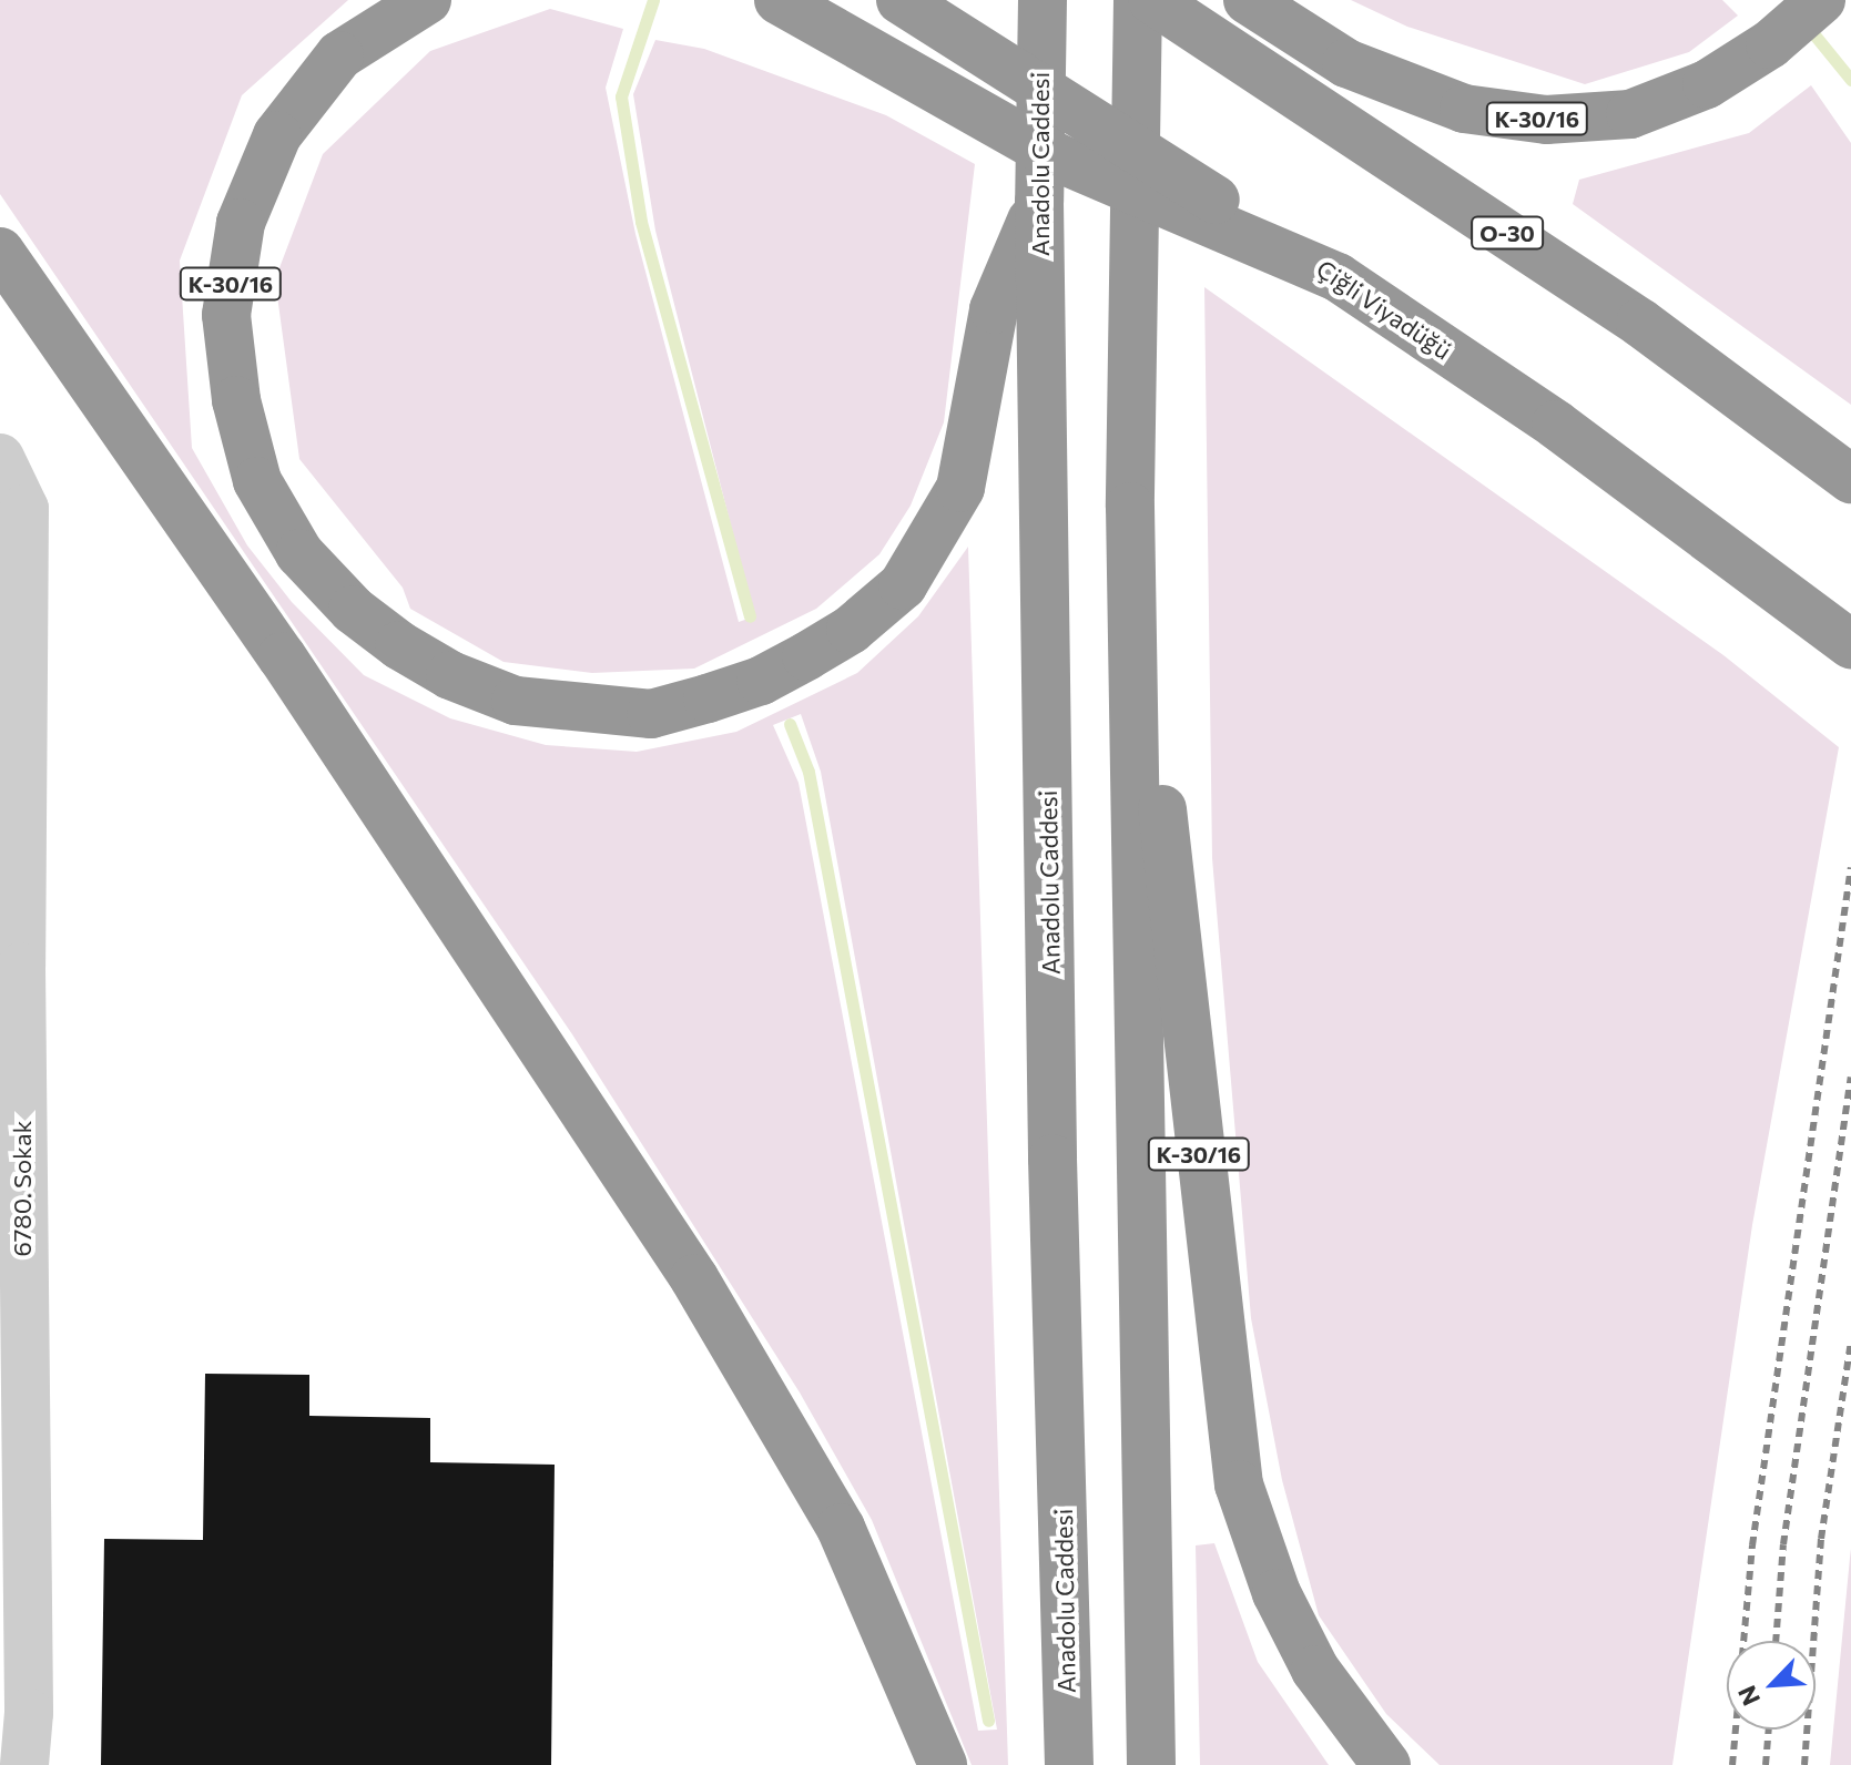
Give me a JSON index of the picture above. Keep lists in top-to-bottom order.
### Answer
{
  "streets": {
    "highway": [
      "K-30/16",
      "Anadolu Caddesi",
      "O-30",
      "Çiğli Viyadüğü"
    ],
    "street": ["6780. Sokak"]
  },
  "crossings": [
    ["K-30/16", "Anadolu Caddesi"]
  ],
  "north": "bottom left"
}
